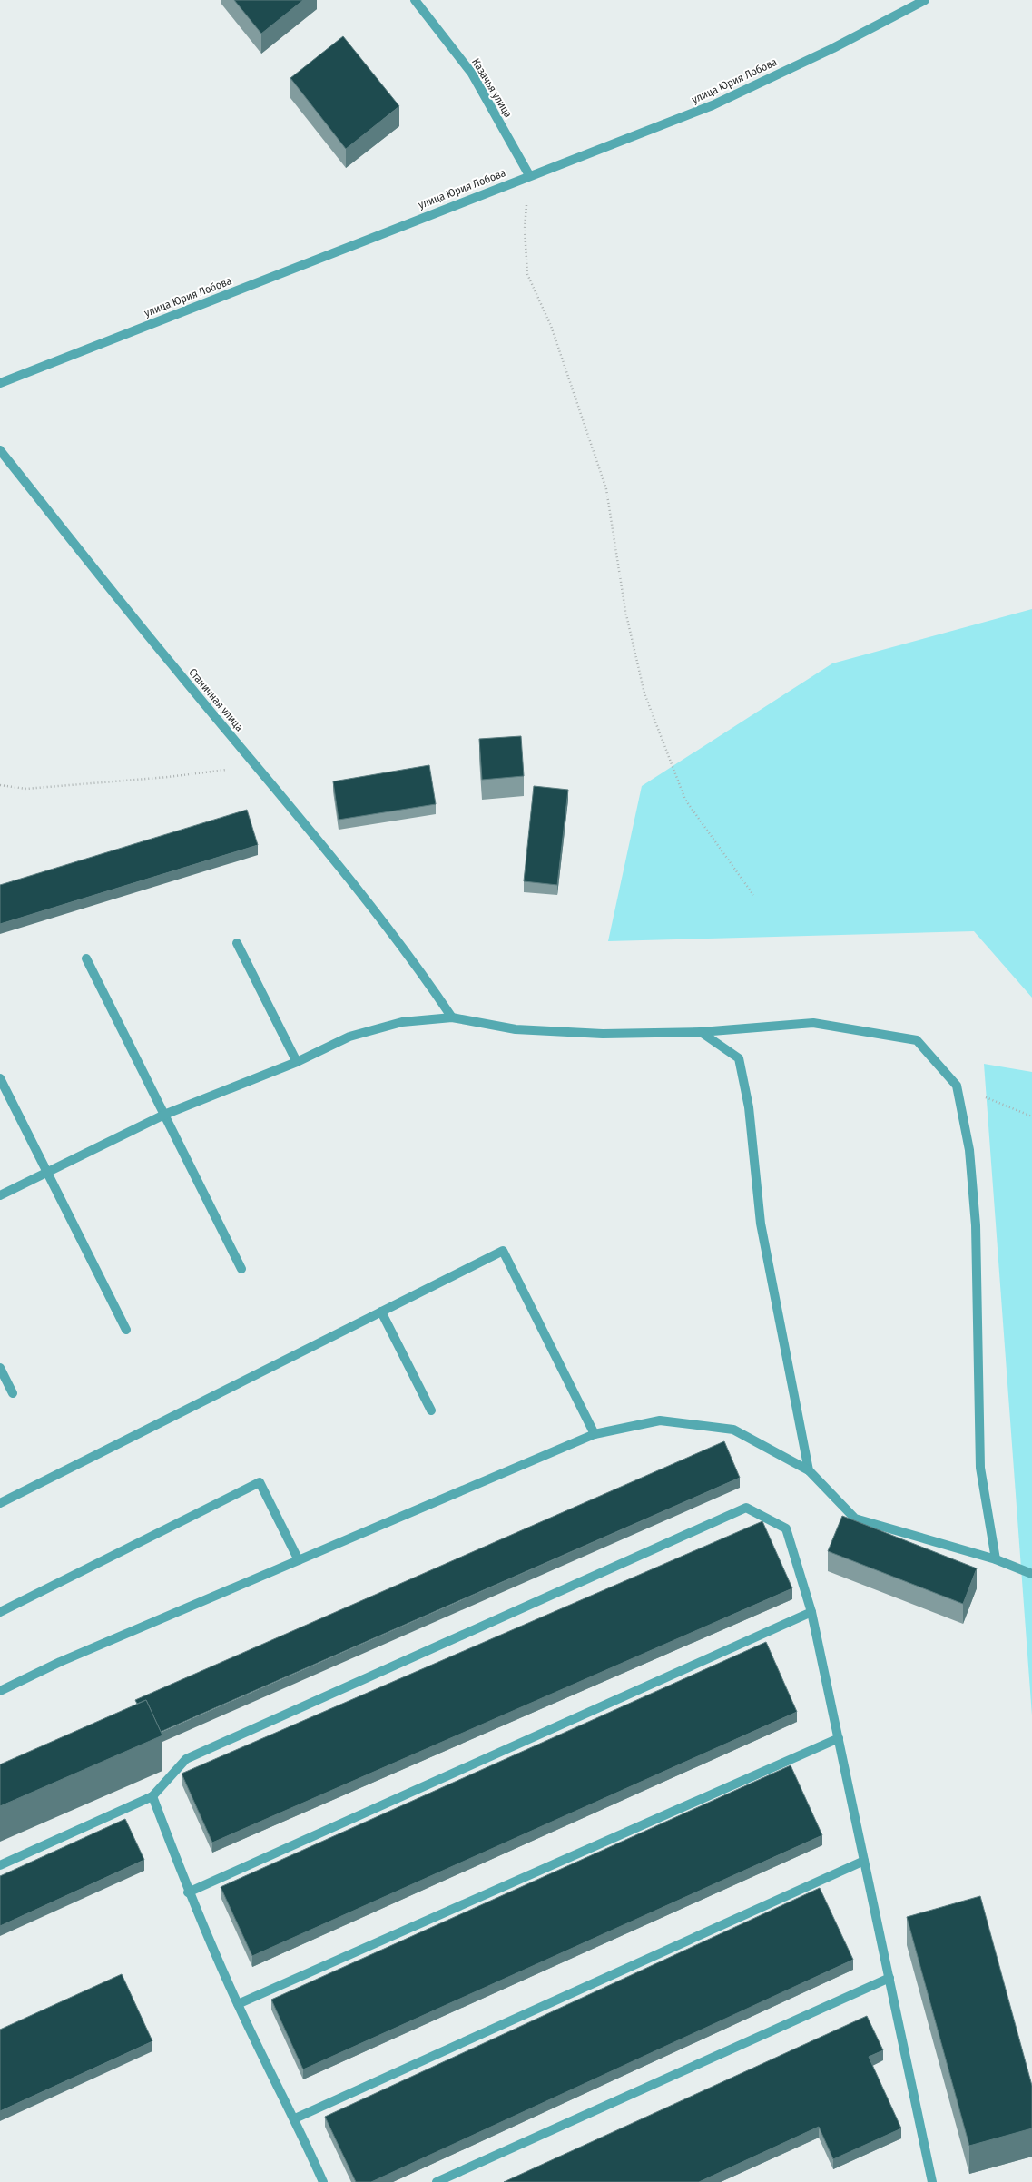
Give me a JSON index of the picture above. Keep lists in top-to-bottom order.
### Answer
{
  "streets": {
    "street": ["улица Юрия Лобова", "Казачья улица", "Станичная улица"]
  },
  "crossings": [
    ["улица Юрия Лобова", "Казачья улица"]
  ]
}
